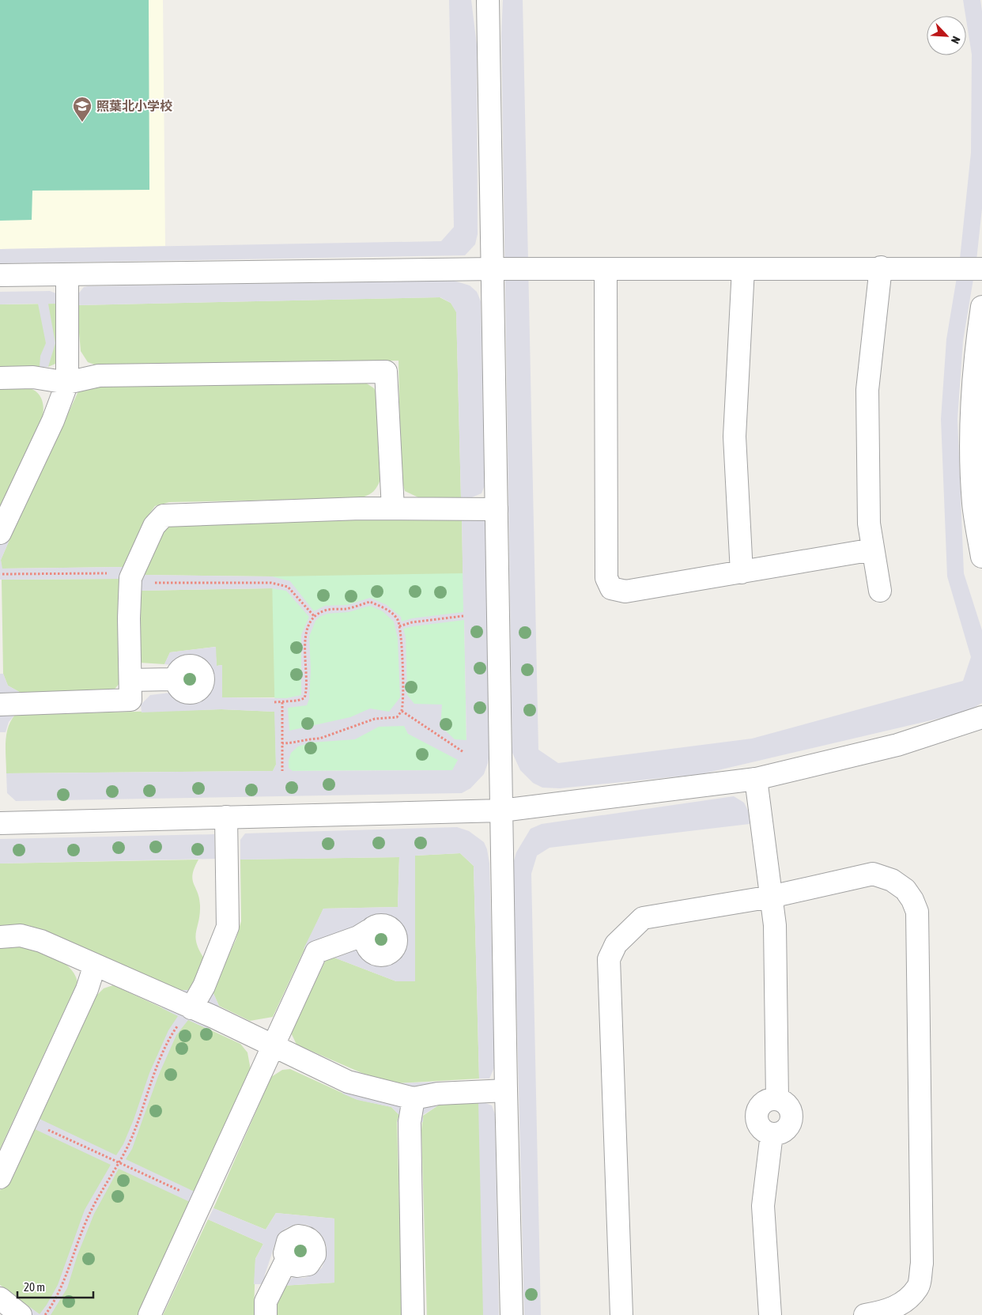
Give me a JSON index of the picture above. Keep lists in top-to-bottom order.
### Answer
{
  "places": {
    "school or university": ["照葉北小学校"]
  },
  "scale_bar": "20 m",
  "north": "bottom right"
}
